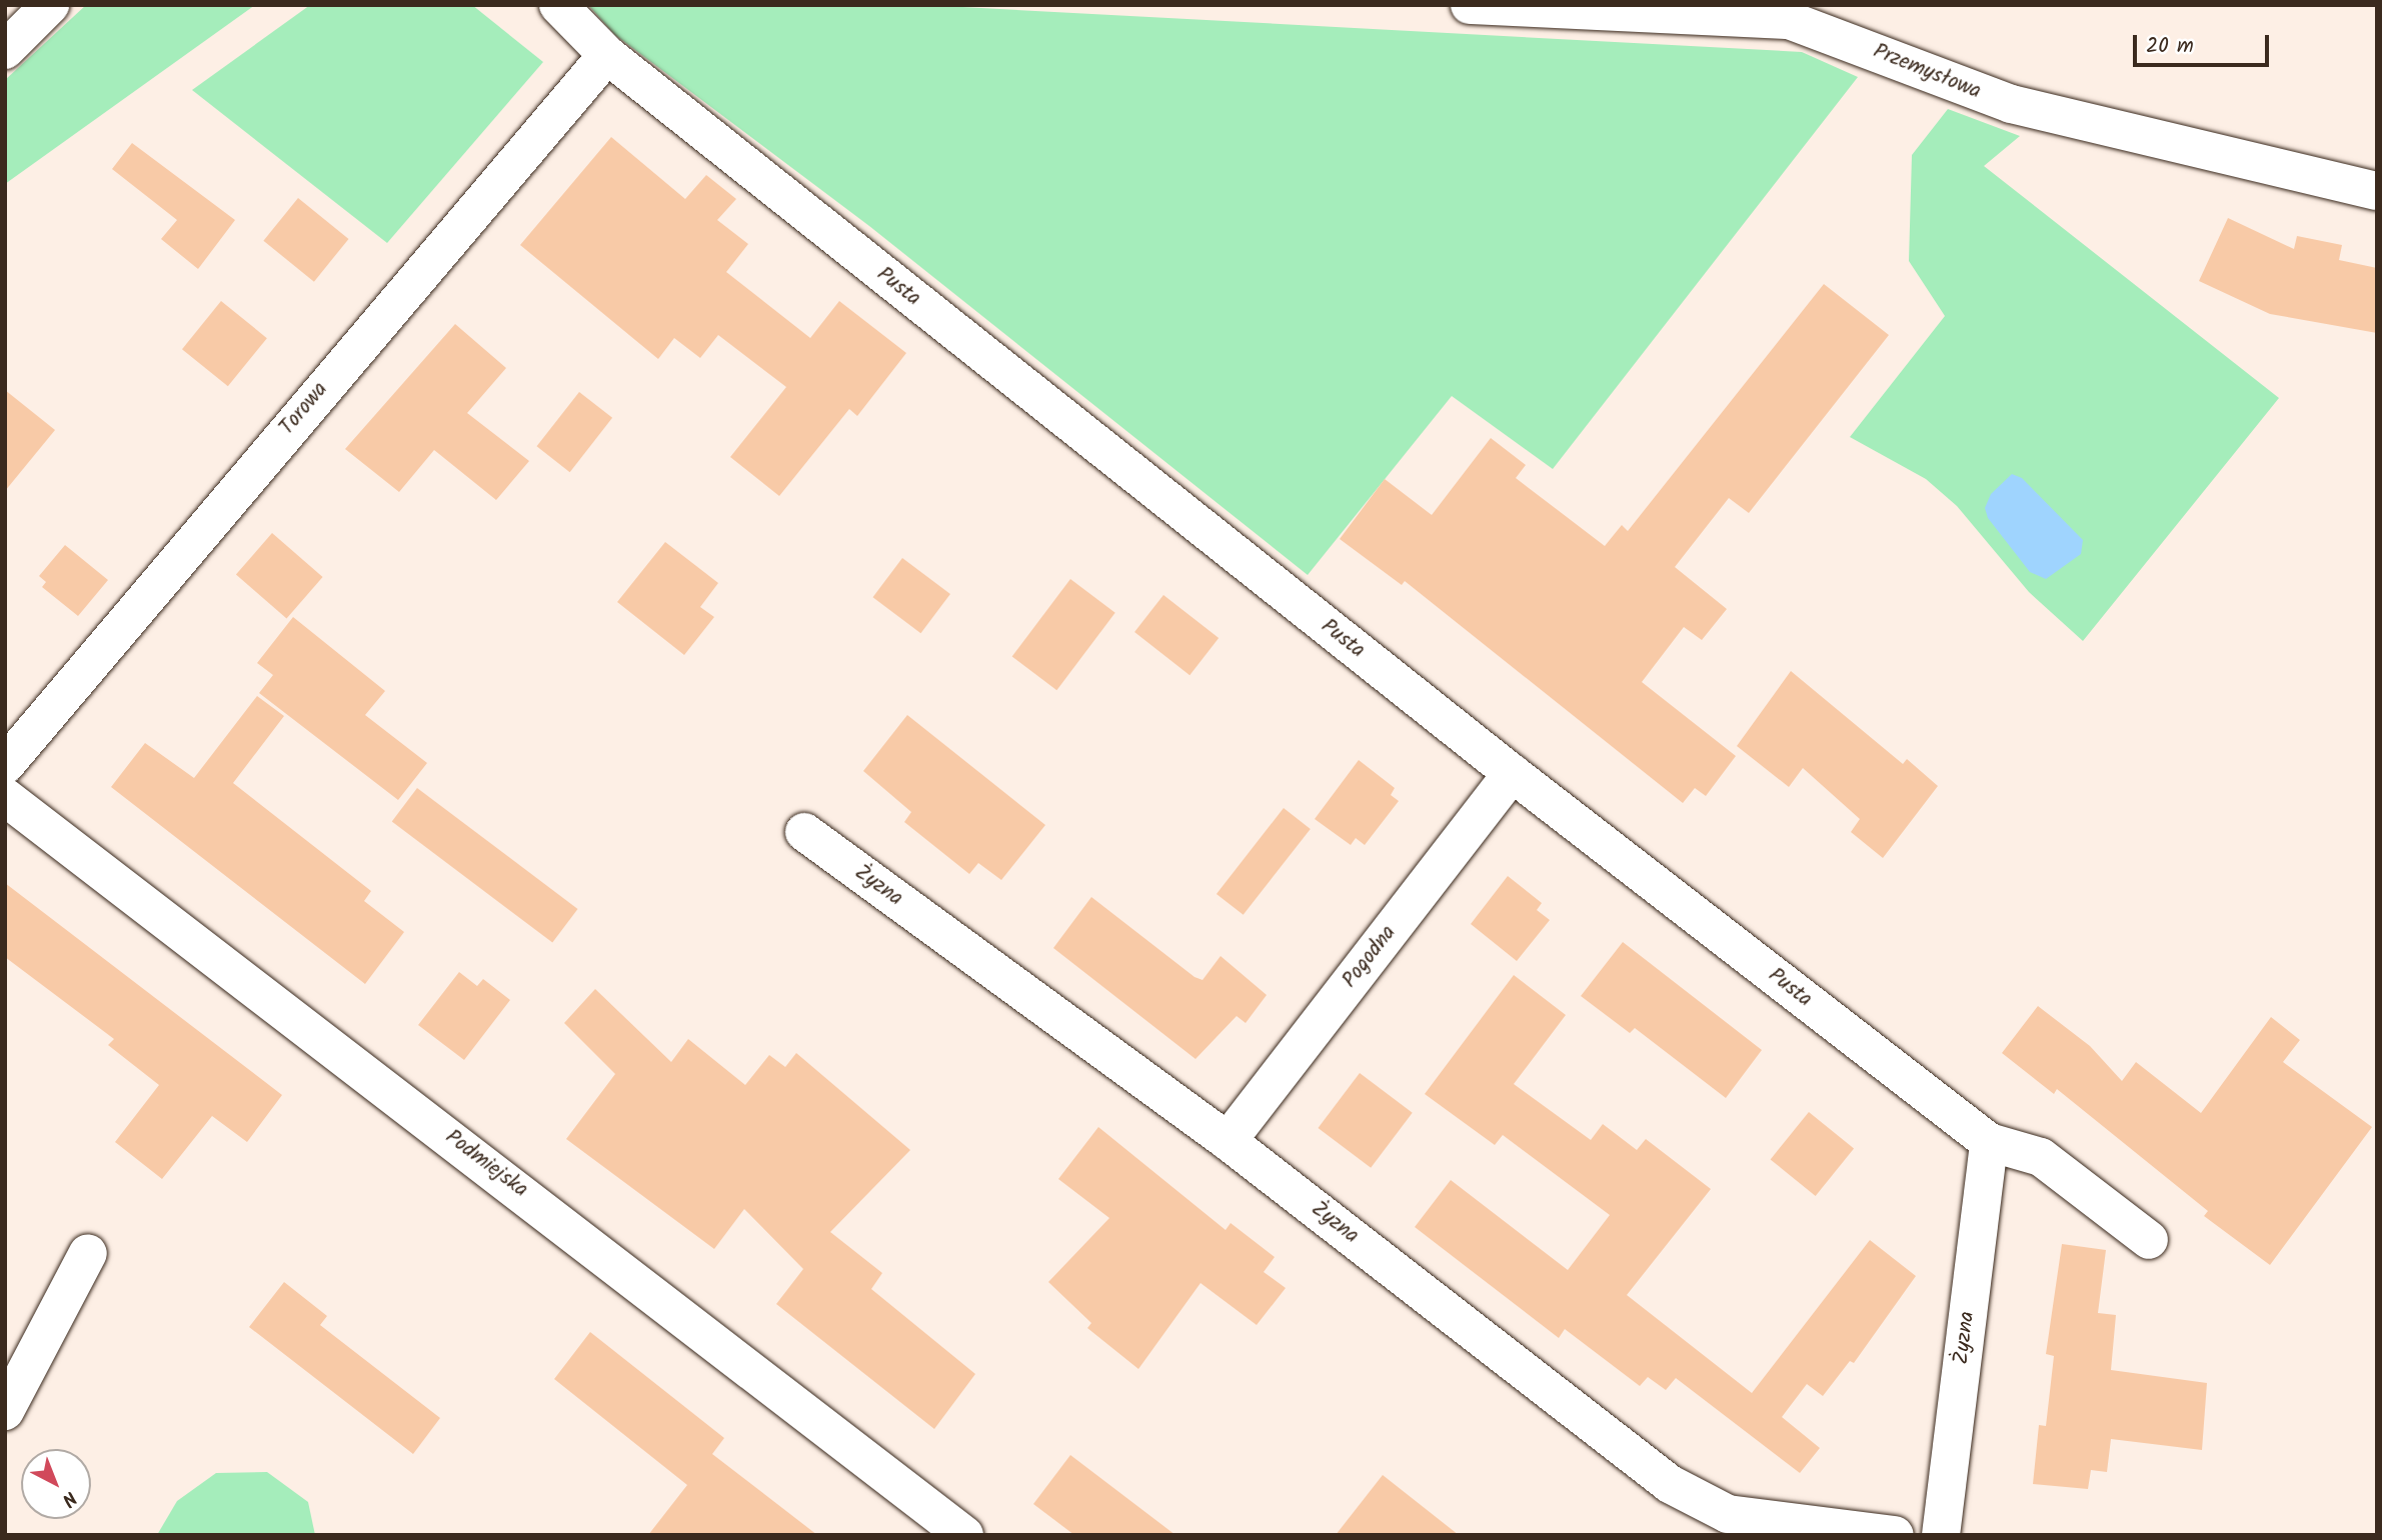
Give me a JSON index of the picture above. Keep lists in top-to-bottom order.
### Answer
{
  "streets": {
    "street": [
      "Przemysłowa",
      "Pusta",
      "Torowa",
      "Żyzna",
      "Pogodna",
      "Podmiejska"
    ]
  },
  "crossings": [
    ["Pusta", "Torowa"],
    ["Pusta", "Żyzna"],
    ["Pusta", "Pogodna"],
    ["Żyzna", "Pogodna"]
  ],
  "scale_bar": "20 m",
  "north": "bottom right"
}
